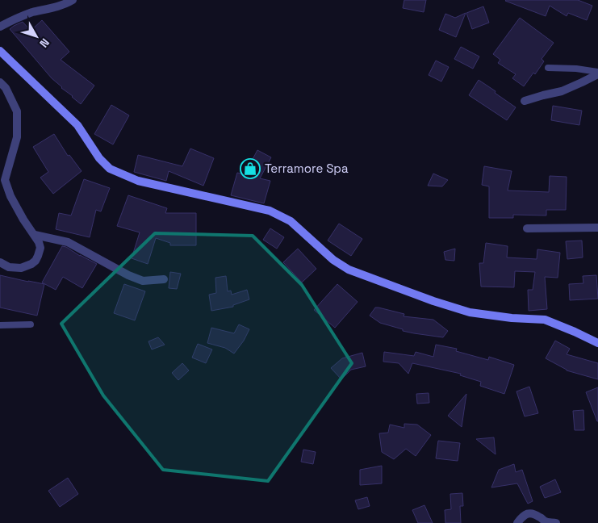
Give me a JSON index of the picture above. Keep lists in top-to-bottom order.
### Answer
{
  "places": {
    "shop": ["Terramore Spa"]
  },
  "north": "bottom right"
}
